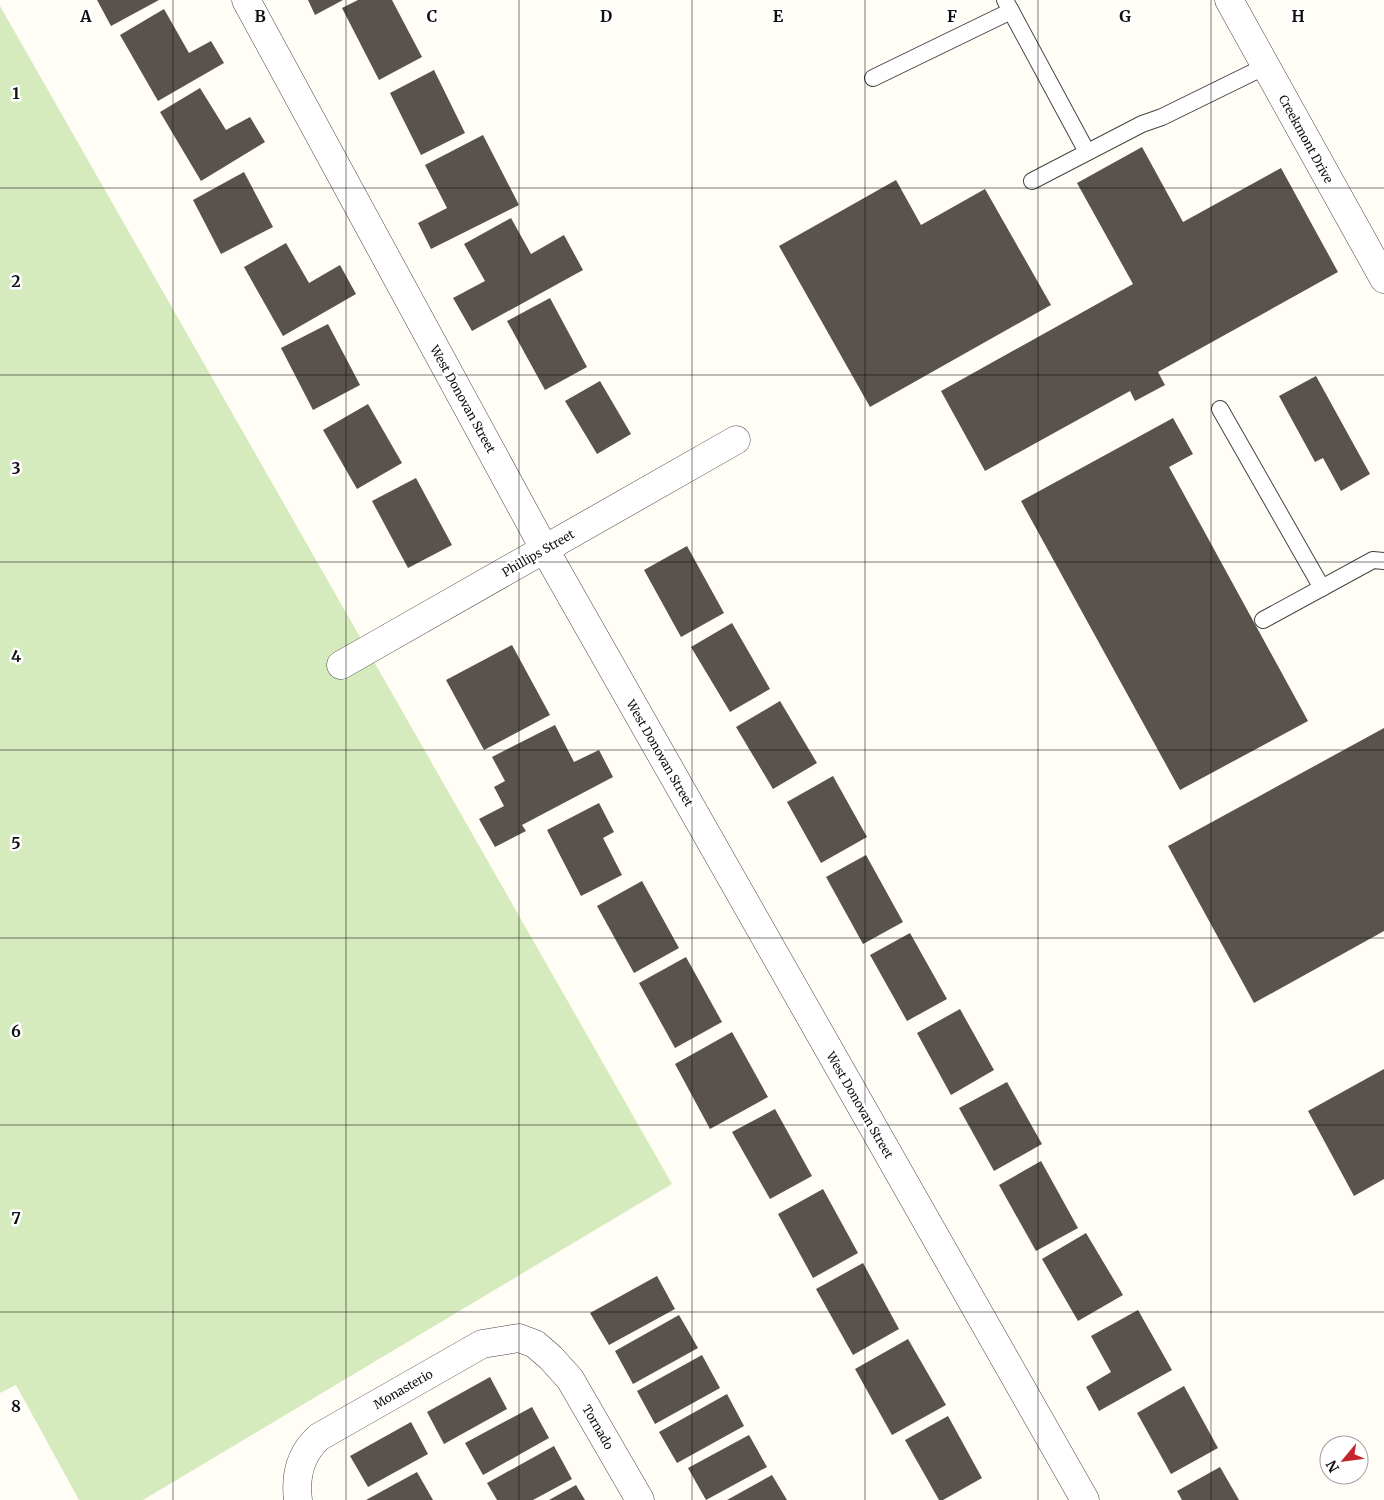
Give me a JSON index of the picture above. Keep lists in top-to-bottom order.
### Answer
{
  "streets": {
    "street": [
      "Creekmont Drive",
      "West Donovan Street",
      "Phillips Street",
      "Monasterio",
      "Tornado"
    ]
  },
  "crossings": [
    ["West Donovan Street", "Phillips Street"],
    ["Monasterio", "Tornado"]
  ],
  "north": "bottom left",
  "grid": {
    "columns": [
      "A",
      "B",
      "C",
      "D",
      "E",
      "F",
      "G",
      "H"
    ],
    "rows": [
      "1",
      "2",
      "3",
      "4",
      "5",
      "6",
      "7",
      "8"
    ]
  }
}
